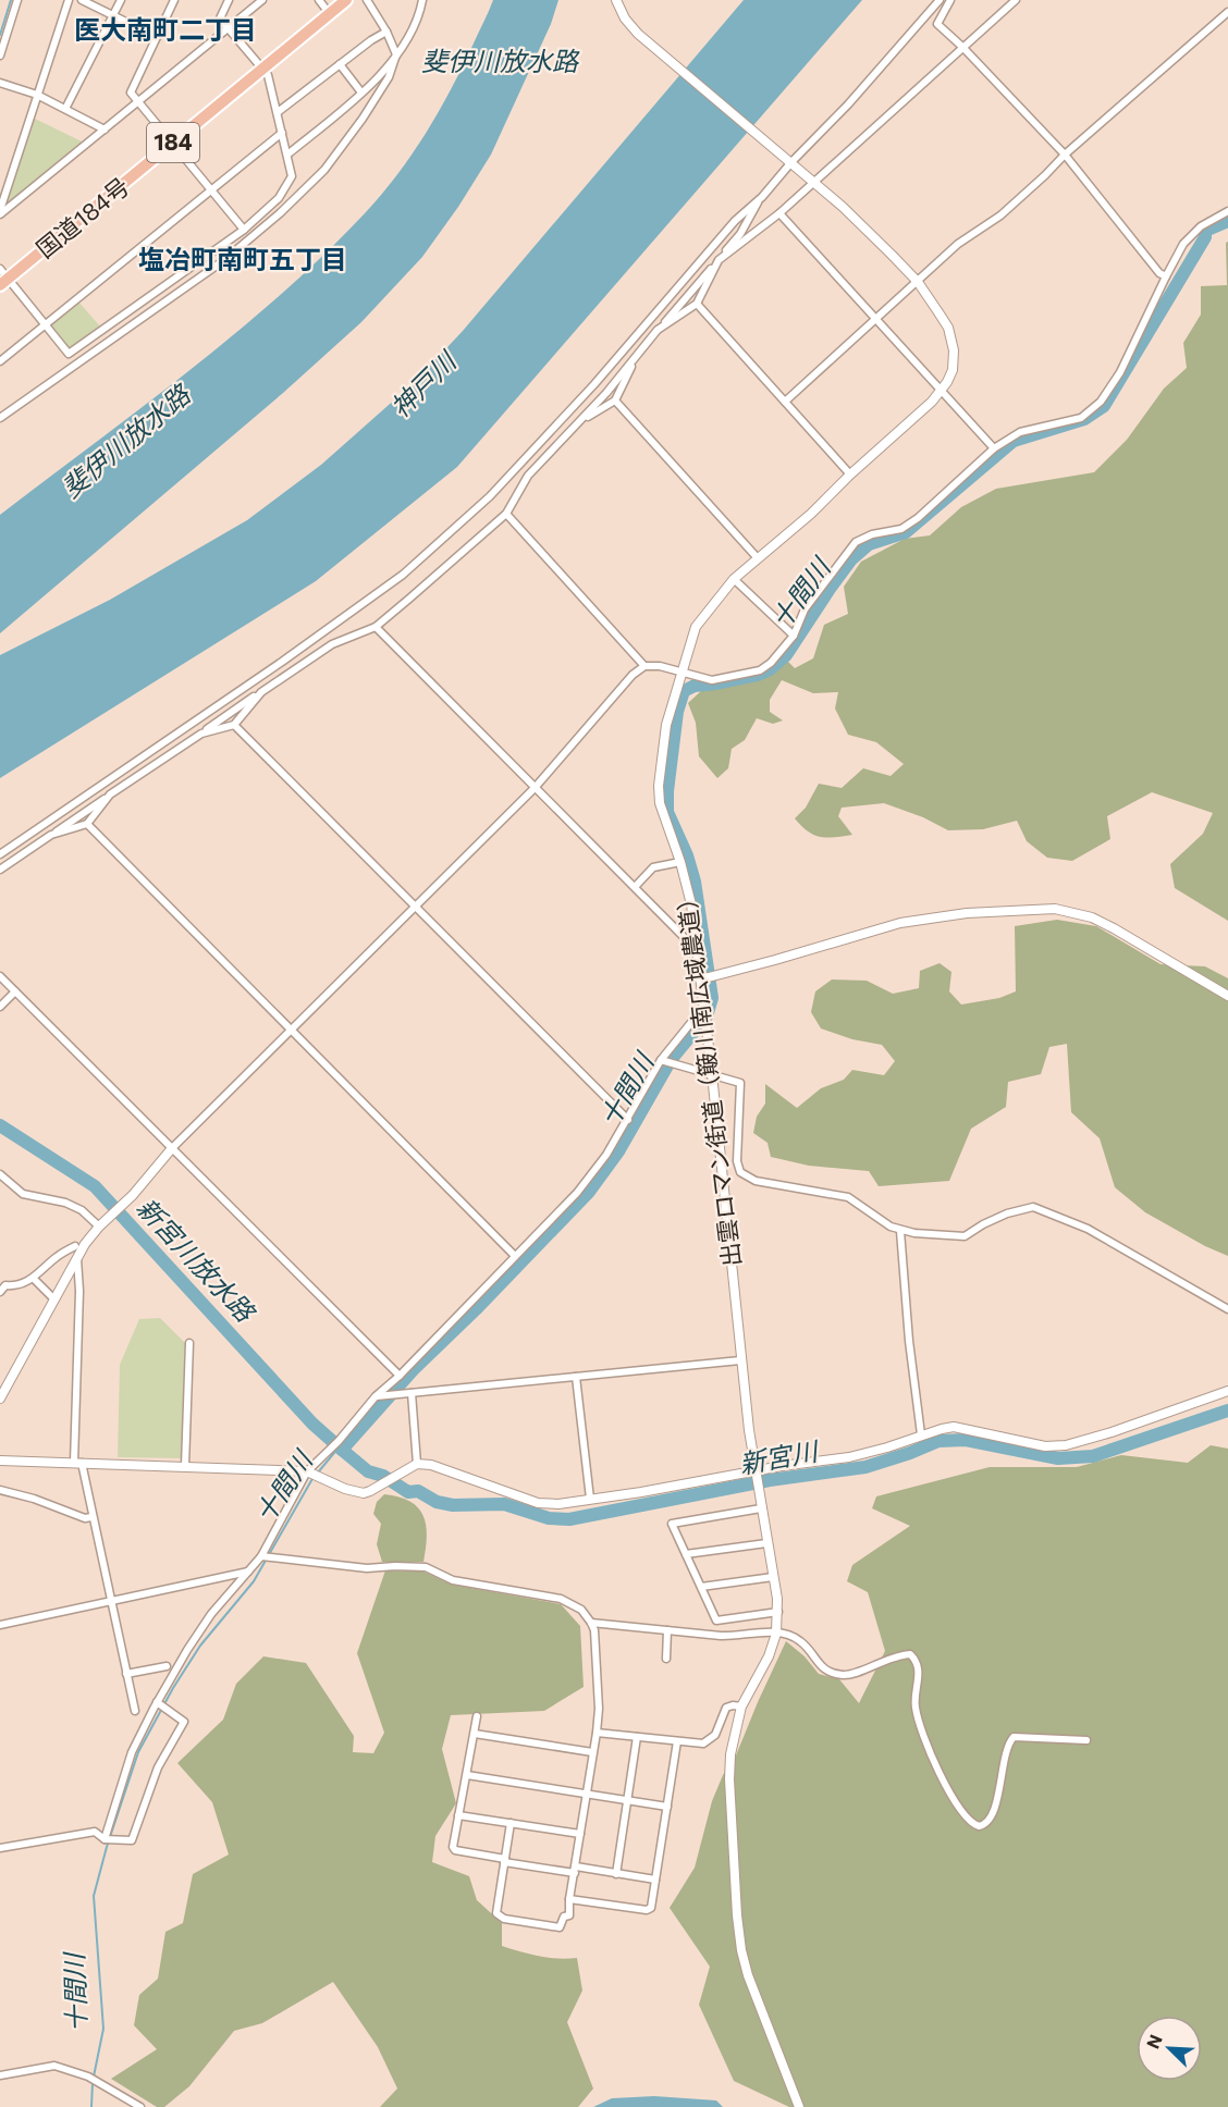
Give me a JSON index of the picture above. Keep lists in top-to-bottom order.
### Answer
{
  "streets": {
    "highway": ["184", "国道184号"],
    "street": ["出雲ロマン街道（簸川南広域農道）"]
  },
  "districts": ["医大南町二丁目", "塩冶町南町五丁目"],
  "water": [
    "斐伊川放水路",
    "神戸川",
    "十間川",
    "新宮川放水路",
    "新宮川"
  ],
  "north": "top left"
}
